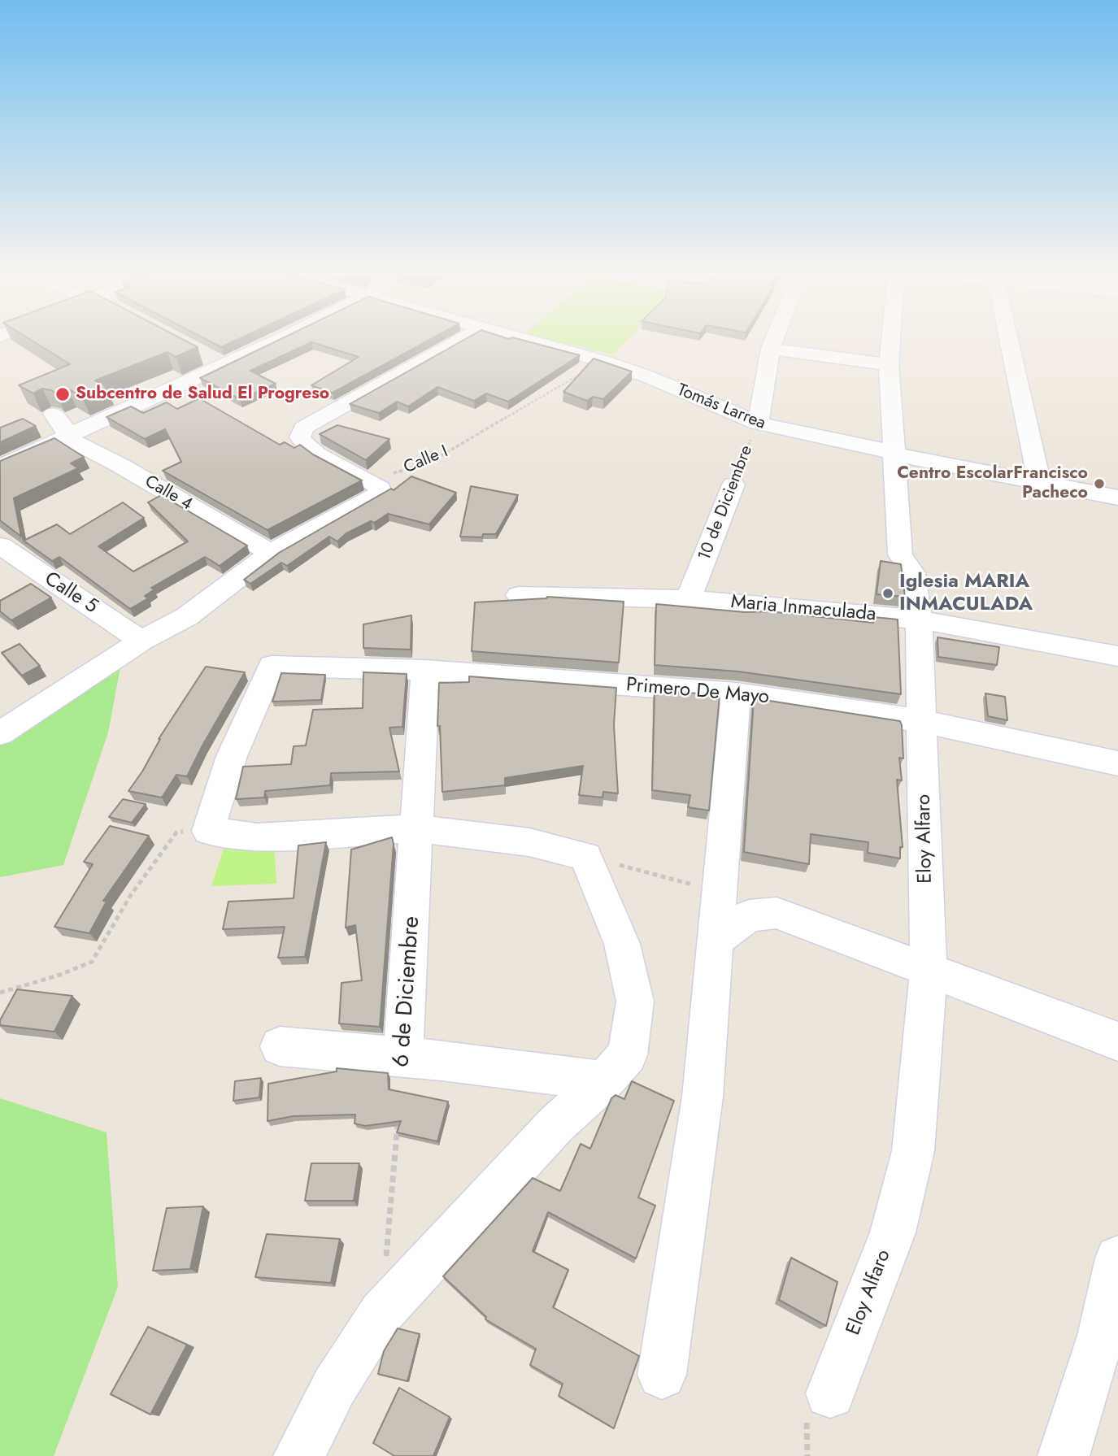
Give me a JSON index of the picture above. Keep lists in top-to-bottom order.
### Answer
{
  "streets": {
    "street": [
      "Tomás Larrea",
      "Calle 4",
      "10 de Diciembre",
      "Calle 5",
      "Maria Inmaculada",
      "Primero De Mayo",
      "Eloy Alfaro",
      "6 de Diciembre"
    ],
    "path": ["Calle I"]
  },
  "crossings": [
    ["Tomás Larrea", "Calle I"],
    ["Tomás Larrea", "10 de Diciembre"],
    ["Tomás Larrea", "Eloy Alfaro"],
    ["10 de Diciembre", "Maria Inmaculada"],
    ["Maria Inmaculada", "Eloy Alfaro"],
    ["Primero De Mayo", "Eloy Alfaro"],
    ["Primero De Mayo", "6 de Diciembre"]
  ],
  "places": ["Subcentro de Salud El Progreso", "Centro EscolarFrancisco Pacheco", "Iglesia MARIA INMACULADA"]
}
